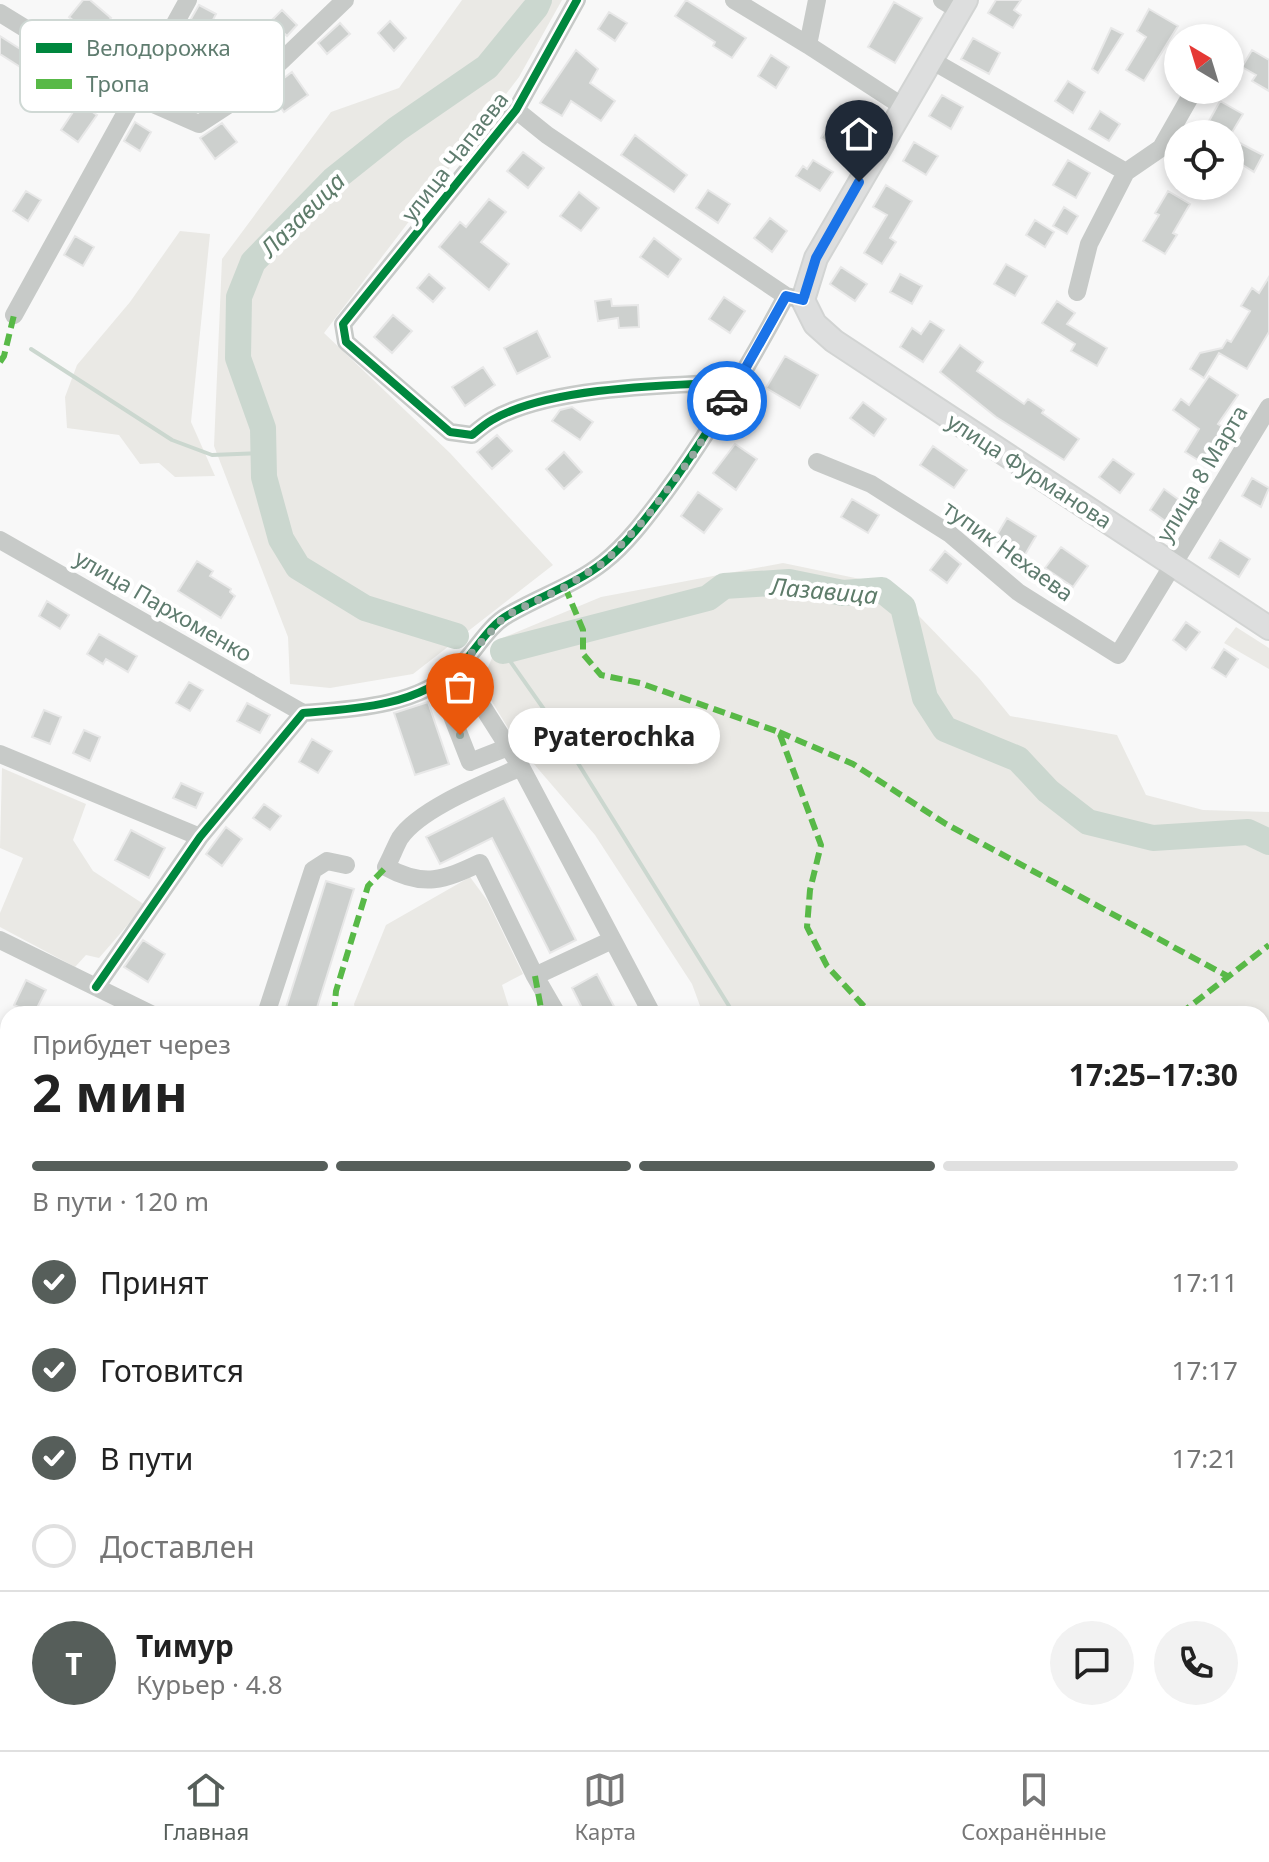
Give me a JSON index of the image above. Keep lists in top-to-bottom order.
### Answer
{
  "streets": {
    "main road": ["улица Фурманова"],
    "street": [
      "улица Чапаева",
      "улица 8 Марта",
      "тупик Нехаева",
      "улица Пархоменко"
    ]
  },
  "crossings": [
    ["улица Чапаева", "улица Фурманова"],
    ["улица Фурманова", "улица 8 Марта"],
    ["улица Фурманова", "тупик Нехаева"],
    ["улица 8 Марта", "тупик Нехаева"]
  ],
  "water": ["Лазавица"],
  "places": ["Pyaterochka"],
  "legend": ["Велодорожка", "Тропа"],
  "north": "top left",
  "page": {
    "bubble": "Pyaterochka",
    "heading": ["2 мин", "Прибудет через", "17:25–17:30"],
    "panel": ["Тимур", "Курьер · 4.8"],
    "bar": "В пути · 120 m",
    "list": [
      ["Принят", "17:11"],
      ["Готовится", "17:17"],
      ["В пути", "17:21"],
      "Доставлен"
    ],
    "round": "Т",
    "tabs": ["Главная", "Карта", "Сохранённые"]
  }
}
